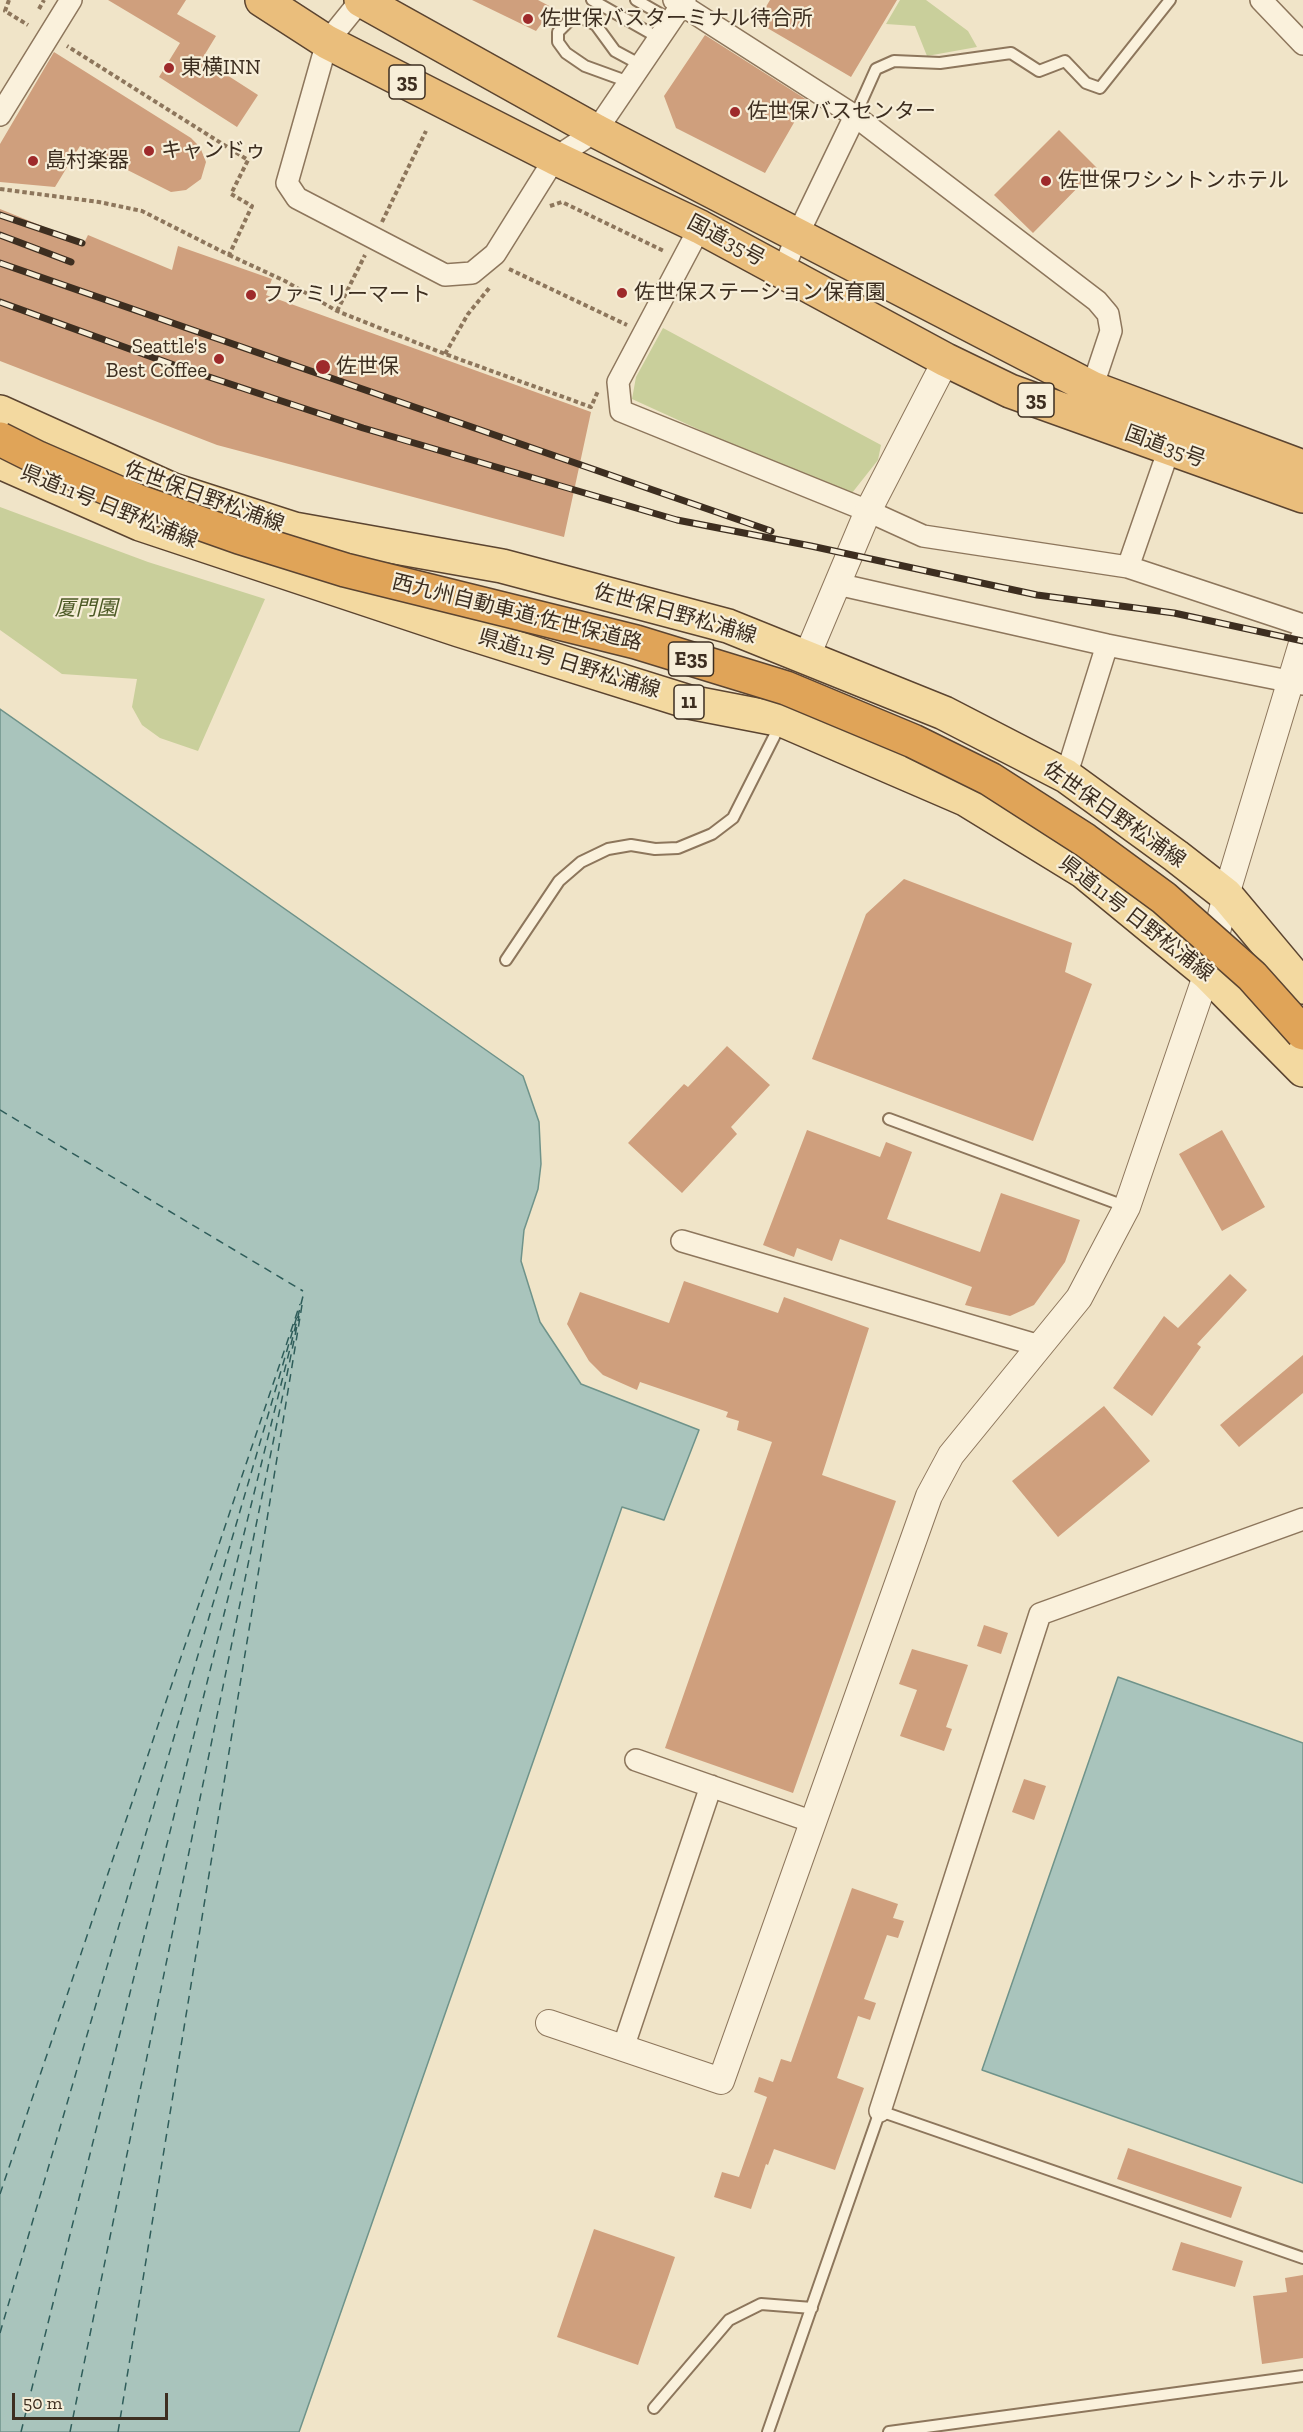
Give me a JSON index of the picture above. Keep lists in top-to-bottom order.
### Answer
{
  "streets": {
    "highway": [
      "35",
      "国道35号",
      "西九州自動車道;佐世保道路",
      "E35"
    ],
    "main road": ["佐世保日野松浦線", "県道11号 日野松浦線", "11"]
  },
  "parks": ["厦門園"],
  "places": [
    "佐世保バスターミナル待合所",
    "東横INN",
    "佐世保バスセンター",
    "キャンドゥ",
    "島村楽器",
    "佐世保ワシントンホテル",
    "佐世保ステーション保育園",
    "ファミリーマート",
    "Seattle's Best Coffee",
    "佐世保"
  ],
  "scale_bar": "50 m"
}
